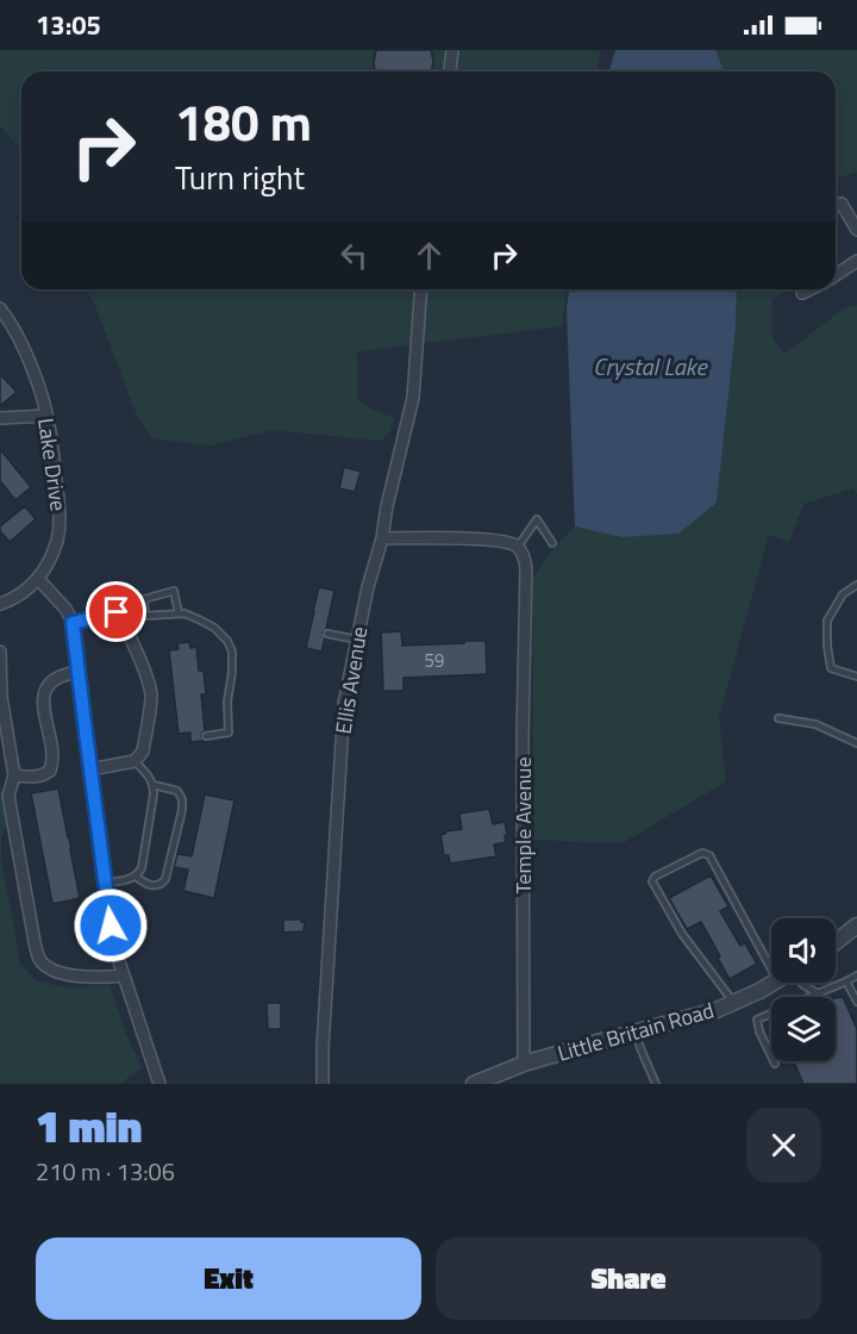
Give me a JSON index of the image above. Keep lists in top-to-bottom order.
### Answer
{
  "streets": {
    "street": [
      "Lake Drive",
      "Ellis Avenue",
      "Temple Avenue",
      "Little Britain Road"
    ]
  },
  "crossings": [
    ["Temple Avenue", "Little Britain Road"]
  ],
  "water": ["Crystal Lake"],
  "house_numbers": ["59"],
  "page": {
    "status": "13:05",
    "turn": ["180 m", "Turn right"],
    "heading": ["1 min", "210 m · 13:06"],
    "buttons": ["Exit", "Share"]
  }
}
